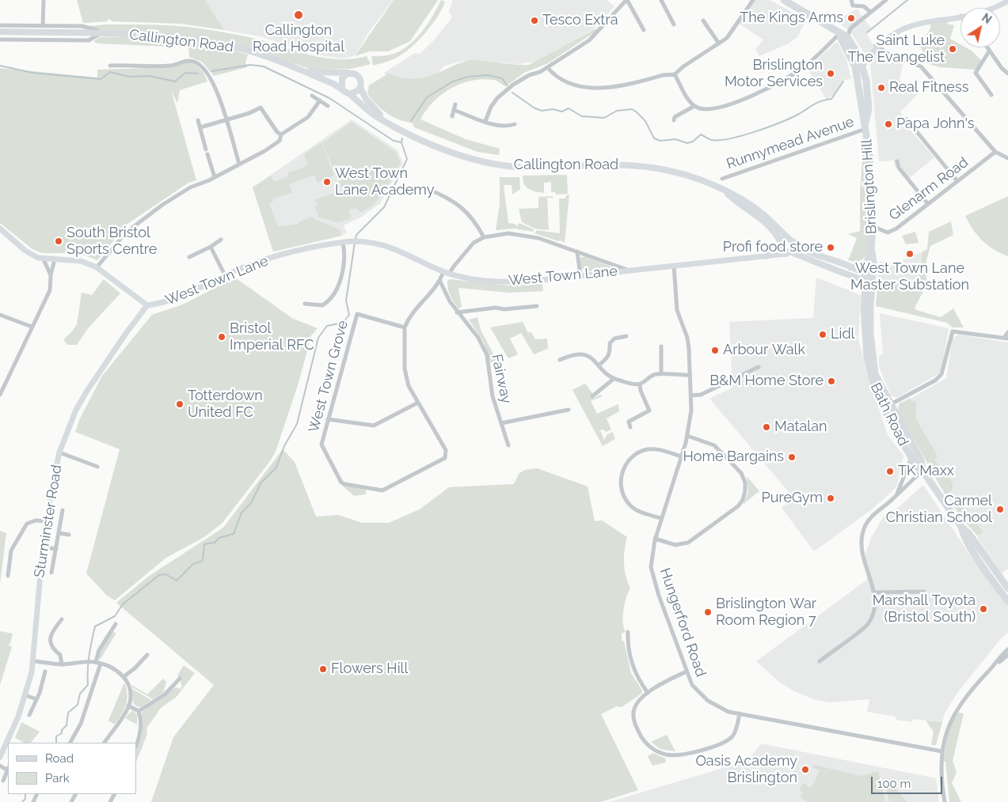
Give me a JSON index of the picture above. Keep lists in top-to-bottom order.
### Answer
{
  "streets": {
    "highway": ["Brislington Hill", "Bath Road"],
    "main road": ["Callington Road", "West Town Lane", "Sturminster Road"],
    "street": [
      "Runnymead Avenue",
      "Glenarm Road",
      "West Town Grove",
      "Fairway",
      "Hungerford Road"
    ]
  },
  "crossings": [
    ["Runnymead Avenue", "Brislington Hill"],
    ["Brislington Hill", "Glenarm Road"],
    ["Brislington Hill", "West Town Lane"],
    ["Brislington Hill", "Bath Road"],
    ["West Town Lane", "Bath Road"],
    ["West Town Lane", "Sturminster Road"],
    ["West Town Lane", "Hungerford Road"]
  ],
  "places": [
    "Callington Road Hospital",
    "The Kings Arms",
    "Tesco Extra",
    "Saint Luke The Evangelist",
    "Brislington Motor Services",
    "Real Fitness",
    "Papa John's",
    "West Town Lane Academy",
    "South Bristol Sports Centre",
    "Profi food store",
    "West Town Lane Master Substation",
    "Lidl",
    "Bristol Imperial RFC",
    "Arbour Walk",
    "B&M Home Store",
    "Totterdown United FC",
    "Matalan",
    "Home Bargains",
    "TK Maxx",
    "PureGym",
    "Carmel Christian School",
    "Marshall Toyota (Bristol South)",
    "Brislington War Room Region 7",
    "Flowers Hill",
    "Oasis Academy Brislington"
  ],
  "legend": ["Road", "Park"],
  "scale_bar": "100 m",
  "north": "top right"
}
